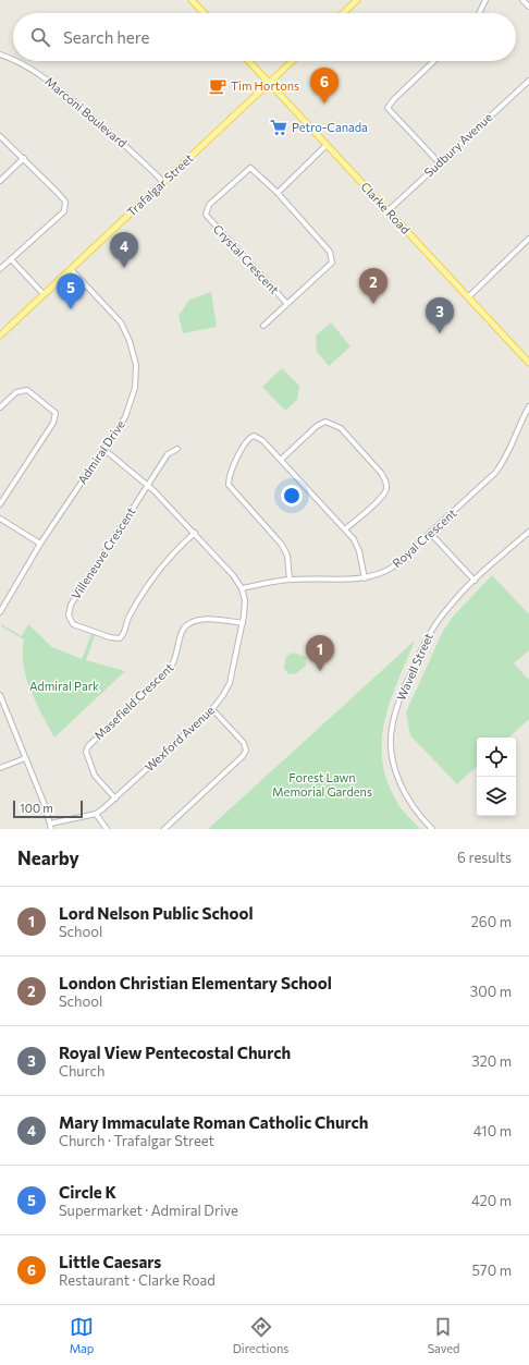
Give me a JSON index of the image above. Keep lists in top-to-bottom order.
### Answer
{
  "streets": {
    "main road": ["Trafalgar Street", "Clarke Road"],
    "street": [
      "Marconi Boulevard",
      "Sudbury Avenue",
      "Crystal Crescent",
      "Admiral Drive",
      "Royal Crescent",
      "Villeneuve Crescent",
      "Wavell Street",
      "Masefield Crescent",
      "Wexford Avenue"
    ]
  },
  "crossings": [
    ["Marconi Boulevard", "Trafalgar Street"],
    ["Sudbury Avenue", "Clarke Road"],
    ["Trafalgar Street", "Clarke Road"],
    ["Trafalgar Street", "Admiral Drive"],
    ["Royal Crescent", "Wexford Avenue"],
    ["Masefield Crescent", "Wexford Avenue"]
  ],
  "parks": ["Admiral Park", "Forest Lawn Memorial Gardens"],
  "places": {
    "cafe": ["Tim Hortons"],
    "supermarket": ["Petro-Canada"]
  },
  "scale_bar": "100 m",
  "page": {
    "search": "Search here",
    "pins": [
      "6",
      "4",
      "2",
      "5",
      "3",
      "1"
    ],
    "scale": "100 m",
    "heading": ["Nearby", "6 results"],
    "list": [
      {
        "mark": "1",
        "name": "Lord Nelson Public School",
        "note": "School",
        "value": "260 m"
      },
      {
        "mark": "2",
        "name": "London Christian Elementary School",
        "note": "School",
        "value": "300 m"
      },
      {
        "mark": "3",
        "name": "Royal View Pentecostal Church",
        "note": "Church",
        "value": "320 m"
      },
      {
        "mark": "4",
        "name": "Mary Immaculate Roman Catholic Church",
        "note": "Church · Trafalgar Street",
        "value": "410 m"
      },
      {
        "mark": "5",
        "name": "Circle K",
        "note": "Supermarket · Admiral Drive",
        "value": "420 m"
      },
      {
        "mark": "6",
        "name": "Little Caesars",
        "note": "Restaurant · Clarke Road",
        "value": "570 m"
      }
    ],
    "nav": ["Map", "Directions", "Saved"]
  }
}
